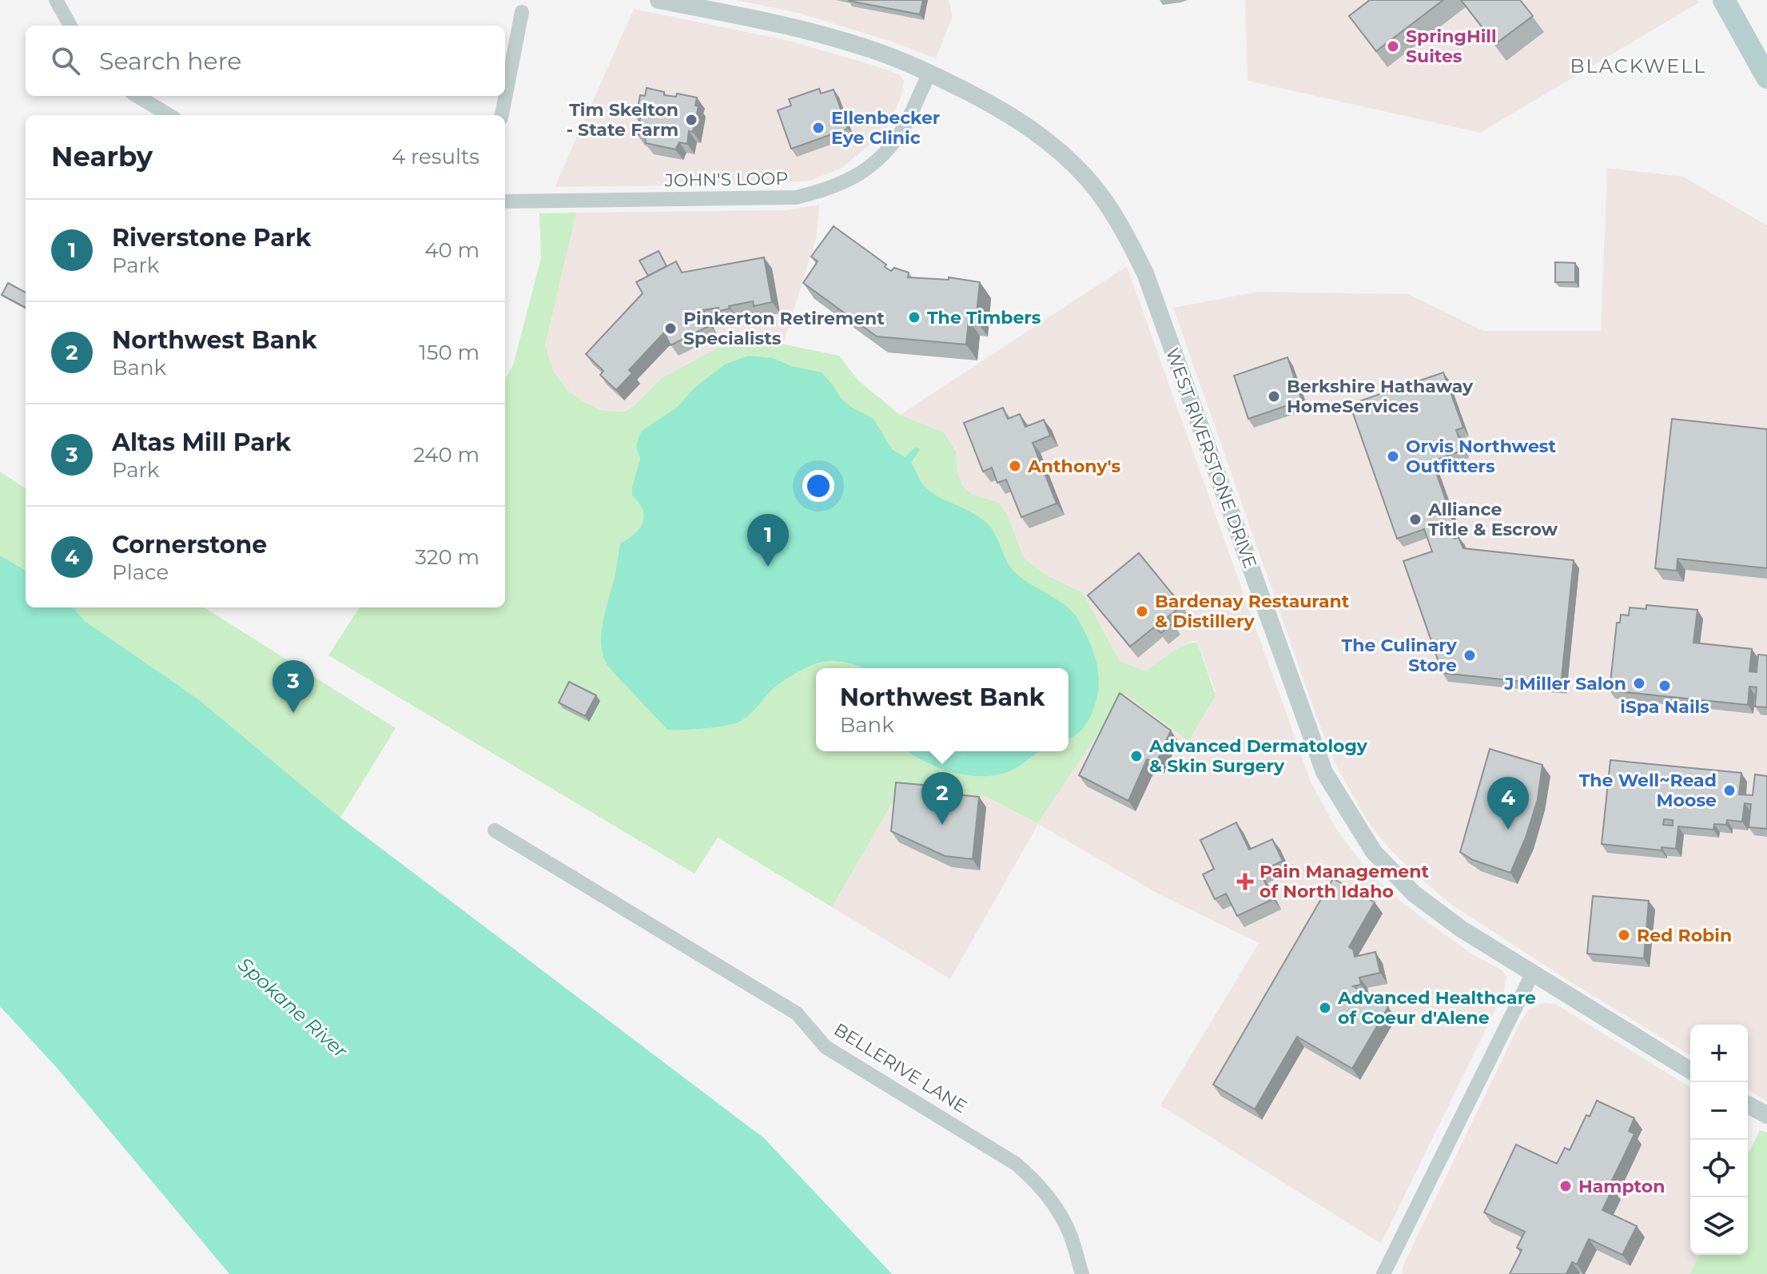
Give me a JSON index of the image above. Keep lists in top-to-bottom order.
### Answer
{
  "streets": {
    "street": ["JOHN'S LOOP", "WEST RIVERSTONE DRIVE", "BELLERIVE LANE"]
  },
  "crossings": [
    ["JOHN'S LOOP", "WEST RIVERSTONE DRIVE"]
  ],
  "districts": ["BLACKWELL"],
  "water": ["Spokane River"],
  "places": {
    "other": [
      "SpringHill Suites",
      "Tim Skelton - State Farm",
      "Ellenbecker Eye Clinic",
      "The Timbers",
      "Pinkerton Retirement Specialists",
      "Berkshire Hathaway HomeServices",
      "Orvis Northwest Outfitters",
      "Anthony's",
      "Alliance Title & Escrow",
      "Bardenay Restaurant & Distillery",
      "The Culinary Store",
      "J Miller Salon",
      "iSpa Nails",
      "Advanced Dermatology & Skin Surgery",
      "The Well~Read Moose",
      "Red Robin",
      "Advanced Healthcare of Coeur d'Alene",
      "Hampton"
    ],
    "health": ["Pain Management of North Idaho"]
  },
  "page": {
    "search": "Search here",
    "heading": ["Nearby", "4 results"],
    "list": [
      {
        "mark": "1",
        "name": "Riverstone Park",
        "note": "Park",
        "value": "40 m"
      },
      {
        "mark": "2",
        "name": "Northwest Bank",
        "note": "Bank",
        "value": "150 m"
      },
      {
        "mark": "3",
        "name": "Altas Mill Park",
        "note": "Park",
        "value": "240 m"
      },
      {
        "mark": "4",
        "name": "Cornerstone",
        "note": "Place",
        "value": "320 m"
      }
    ],
    "pins": [
      "1",
      "3",
      "2",
      "4"
    ],
    "popup": ["Northwest Bank", "Bank"],
    "map_buttons": ["+", "−"]
  }
}
